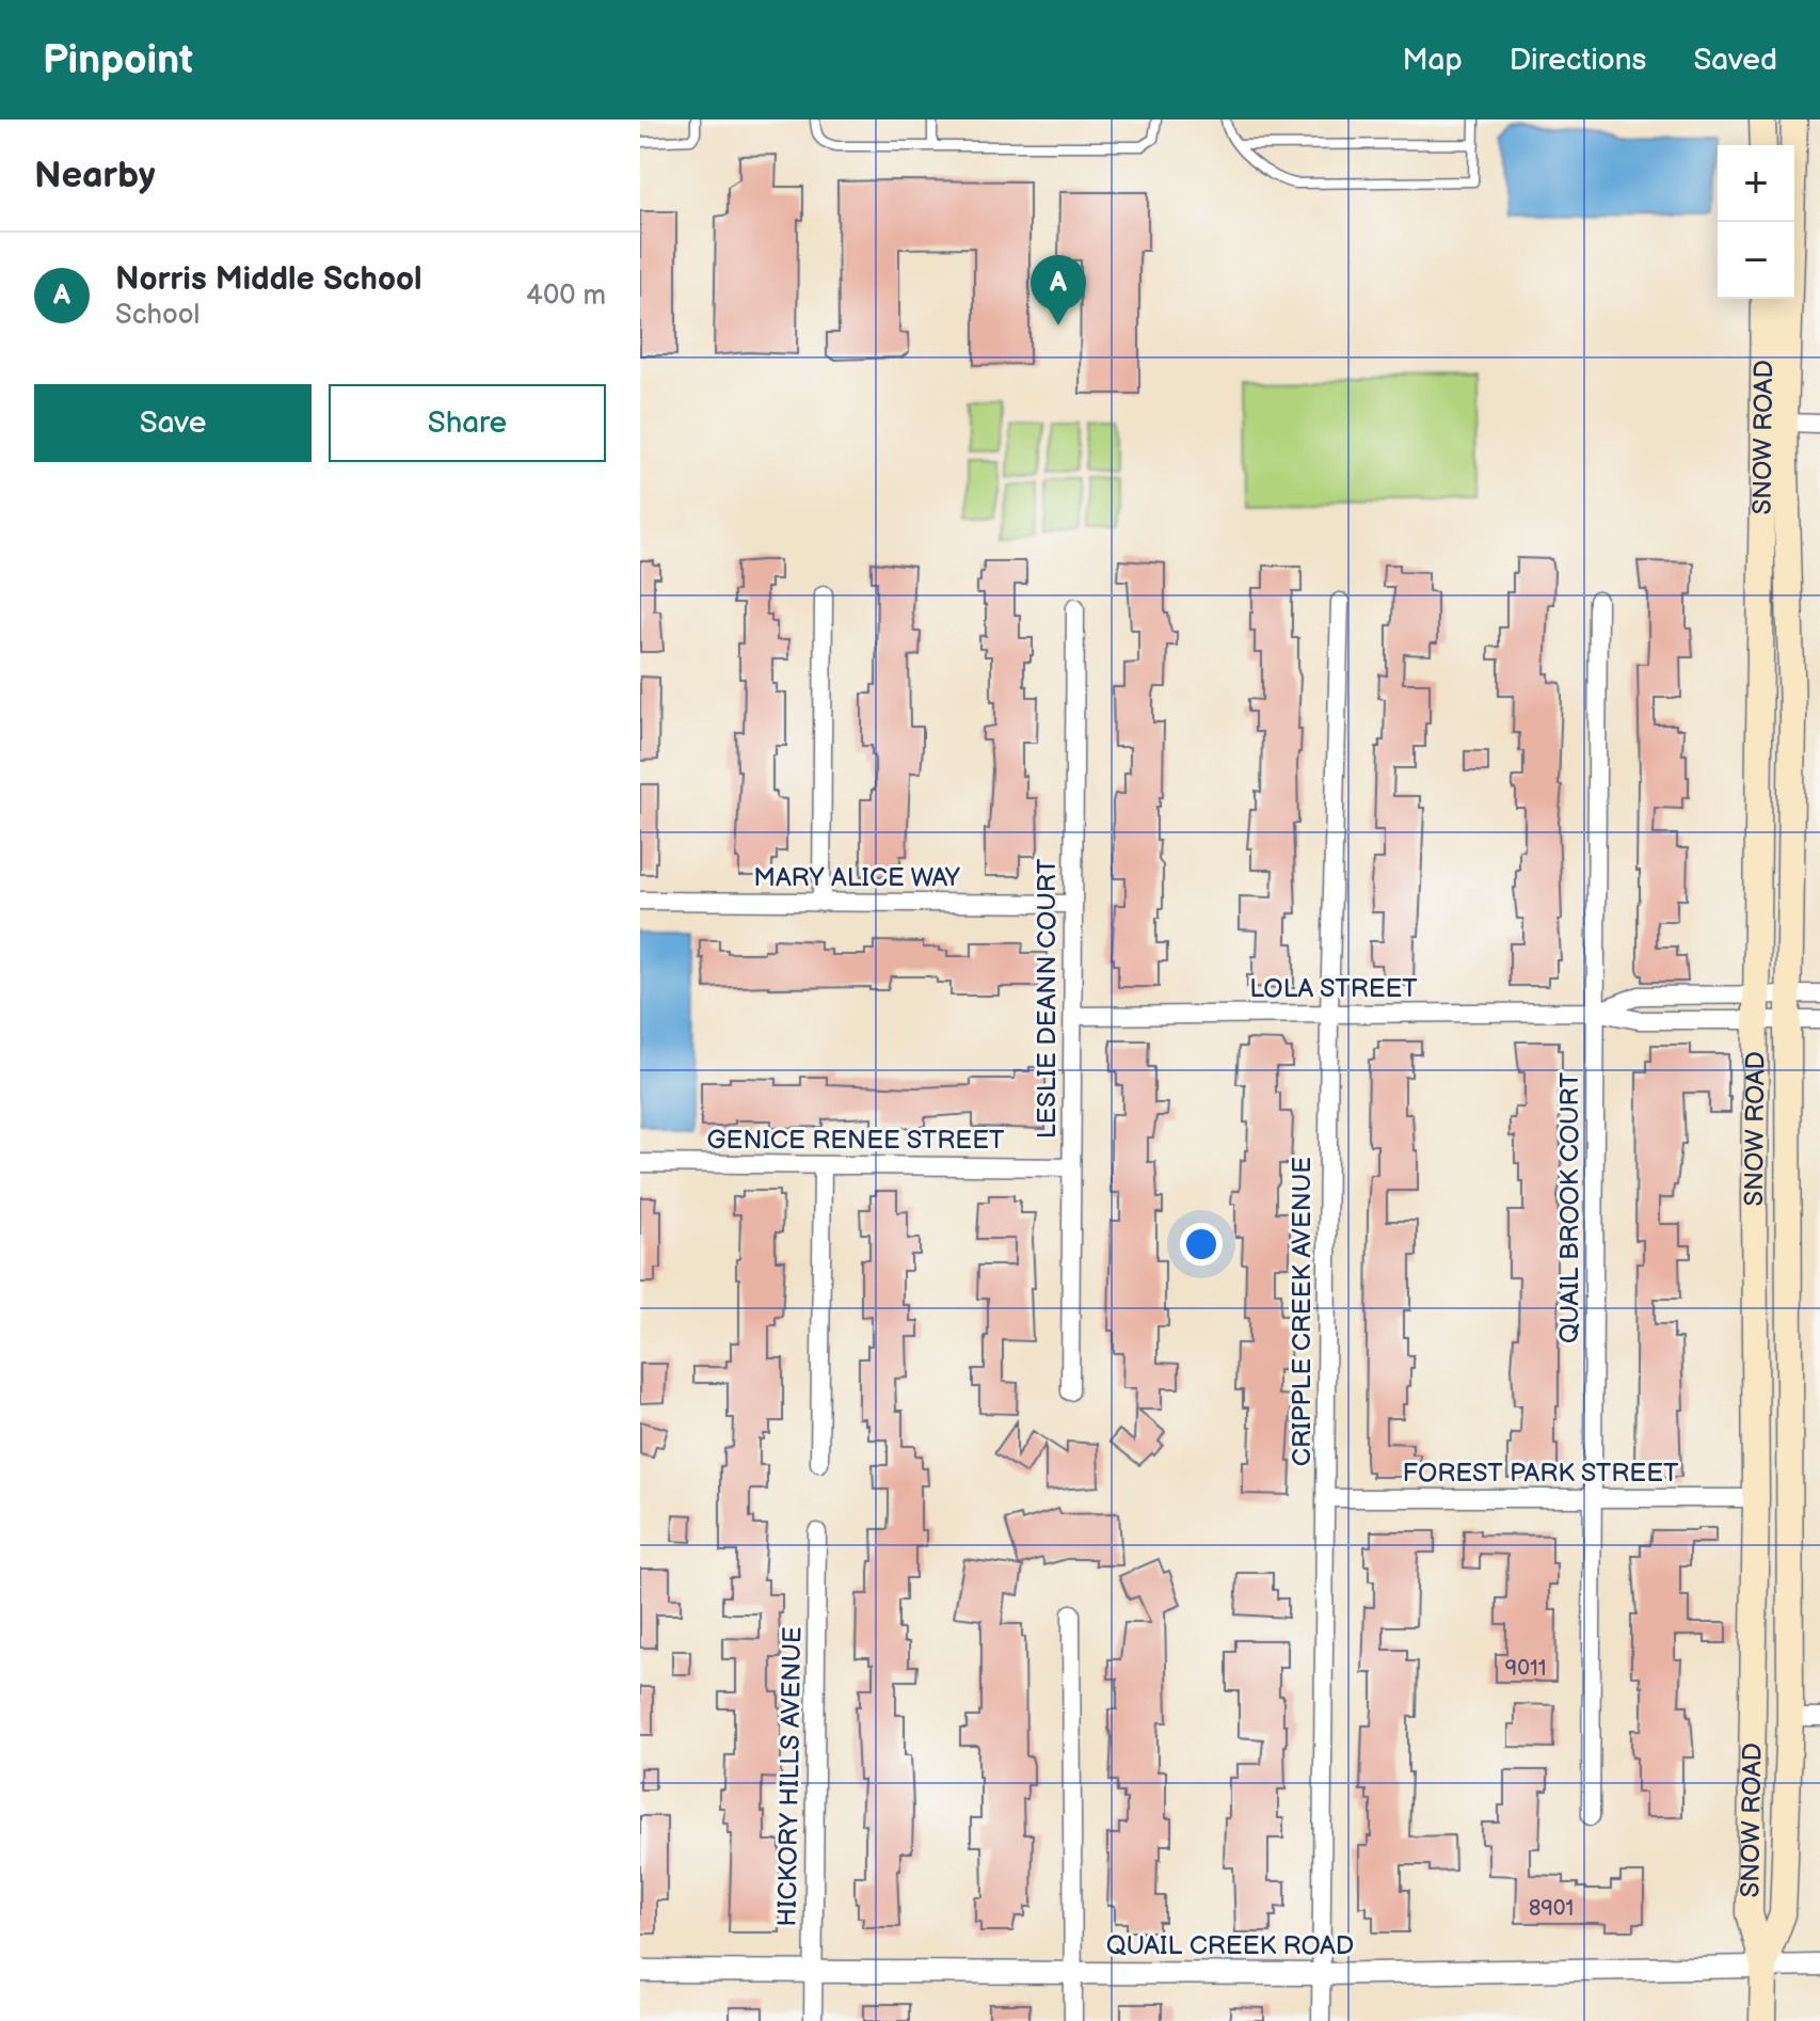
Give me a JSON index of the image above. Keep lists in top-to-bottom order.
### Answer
{
  "streets": {
    "main road": ["SNOW ROAD"],
    "street": [
      "MARY ALICE WAY",
      "LOLA STREET",
      "LESLIE DEANN COURT",
      "GENICE RENEE STREET",
      "QUAIL BROOK COURT",
      "CRIPPLE CREEK AVENUE",
      "FOREST PARK STREET",
      "HICKORY HILLS AVENUE",
      "QUAIL CREEK ROAD"
    ]
  },
  "crossings": [
    ["SNOW ROAD", "LOLA STREET"],
    ["SNOW ROAD", "FOREST PARK STREET"],
    ["SNOW ROAD", "QUAIL CREEK ROAD"],
    ["MARY ALICE WAY", "LESLIE DEANN COURT"],
    ["LOLA STREET", "LESLIE DEANN COURT"],
    ["LOLA STREET", "QUAIL BROOK COURT"],
    ["LOLA STREET", "CRIPPLE CREEK AVENUE"],
    ["LESLIE DEANN COURT", "GENICE RENEE STREET"],
    ["QUAIL BROOK COURT", "FOREST PARK STREET"],
    ["CRIPPLE CREEK AVENUE", "FOREST PARK STREET"],
    ["CRIPPLE CREEK AVENUE", "QUAIL CREEK ROAD"],
    ["HICKORY HILLS AVENUE", "QUAIL CREEK ROAD"]
  ],
  "house_numbers": ["9011", "8901"],
  "page": {
    "header": "Pinpoint",
    "nav": ["Map", "Directions", "Saved"],
    "heading": "Nearby",
    "map_buttons": ["+", "−"],
    "list": [
      {
        "mark": "A",
        "name": "Norris Middle School",
        "note": "School",
        "value": "400 m"
      }
    ],
    "pins": "A",
    "buttons": ["Save", "Share"]
  }
}
